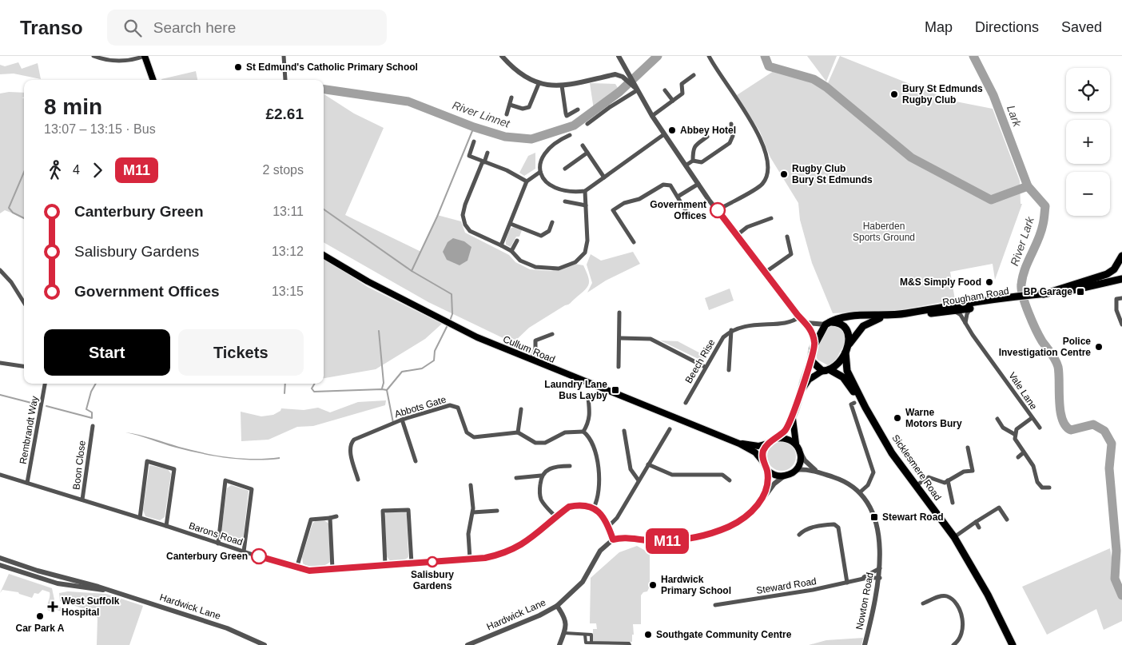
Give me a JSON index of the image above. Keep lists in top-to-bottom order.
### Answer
{
  "streets": {
    "highway": ["Rougham Road", "Sicklesmere Road"],
    "main road": ["Cullum Road"],
    "street": [
      "Beech Rise",
      "Vale Lane",
      "Abbots Gate",
      "Rembrandt Way",
      "Boon Close",
      "Barons Road",
      "Steward Road",
      "Nowton Road",
      "Hardwick Lane"
    ]
  },
  "crossings": [
    ["Rougham Road", "Vale Lane"],
    ["Rembrandt Way", "Barons Road"],
    ["Boon Close", "Barons Road"],
    ["Steward Road", "Nowton Road"]
  ],
  "water": ["River Linnet", "Lark", "River Lark"],
  "parks": ["Haberden Sports Ground"],
  "places": {
    "other": [
      "St Edmund's Catholic Primary School",
      "Bury St Edmunds Rugby Club",
      "Abbey Hotel",
      "Rugby Club Bury St Edmunds",
      "Government Offices",
      "M&S Simply Food",
      "Police Investigation Centre",
      "Warne Motors Bury",
      "Canterbury Green",
      "Salisbury Gardens",
      "Hardwick Primary School",
      "Car Park A",
      "Southgate Community Centre"
    ],
    "transit": ["BP Garage", "Laundry Lane Bus Layby", "Stewart Road"],
    "health": ["West Suffolk Hospital"]
  },
  "lines": ["bus line M11"],
  "page": {
    "header": "Transo",
    "search": "Search here",
    "nav": ["Map", "Directions", "Saved"],
    "on_map": "M11",
    "map_buttons": ["+", "−"],
    "heading": ["8 min", "13:07 – 13:15 · Bus", "£2.61"],
    "legs": ["4", "M11", "2 stops"],
    "list": [
      {
        "name": "Canterbury Green",
        "value": "13:11"
      },
      {
        "name": "Salisbury Gardens",
        "value": "13:12"
      },
      {
        "name": "Government Offices",
        "value": "13:15"
      }
    ],
    "buttons": ["Start", "Tickets"]
  }
}
